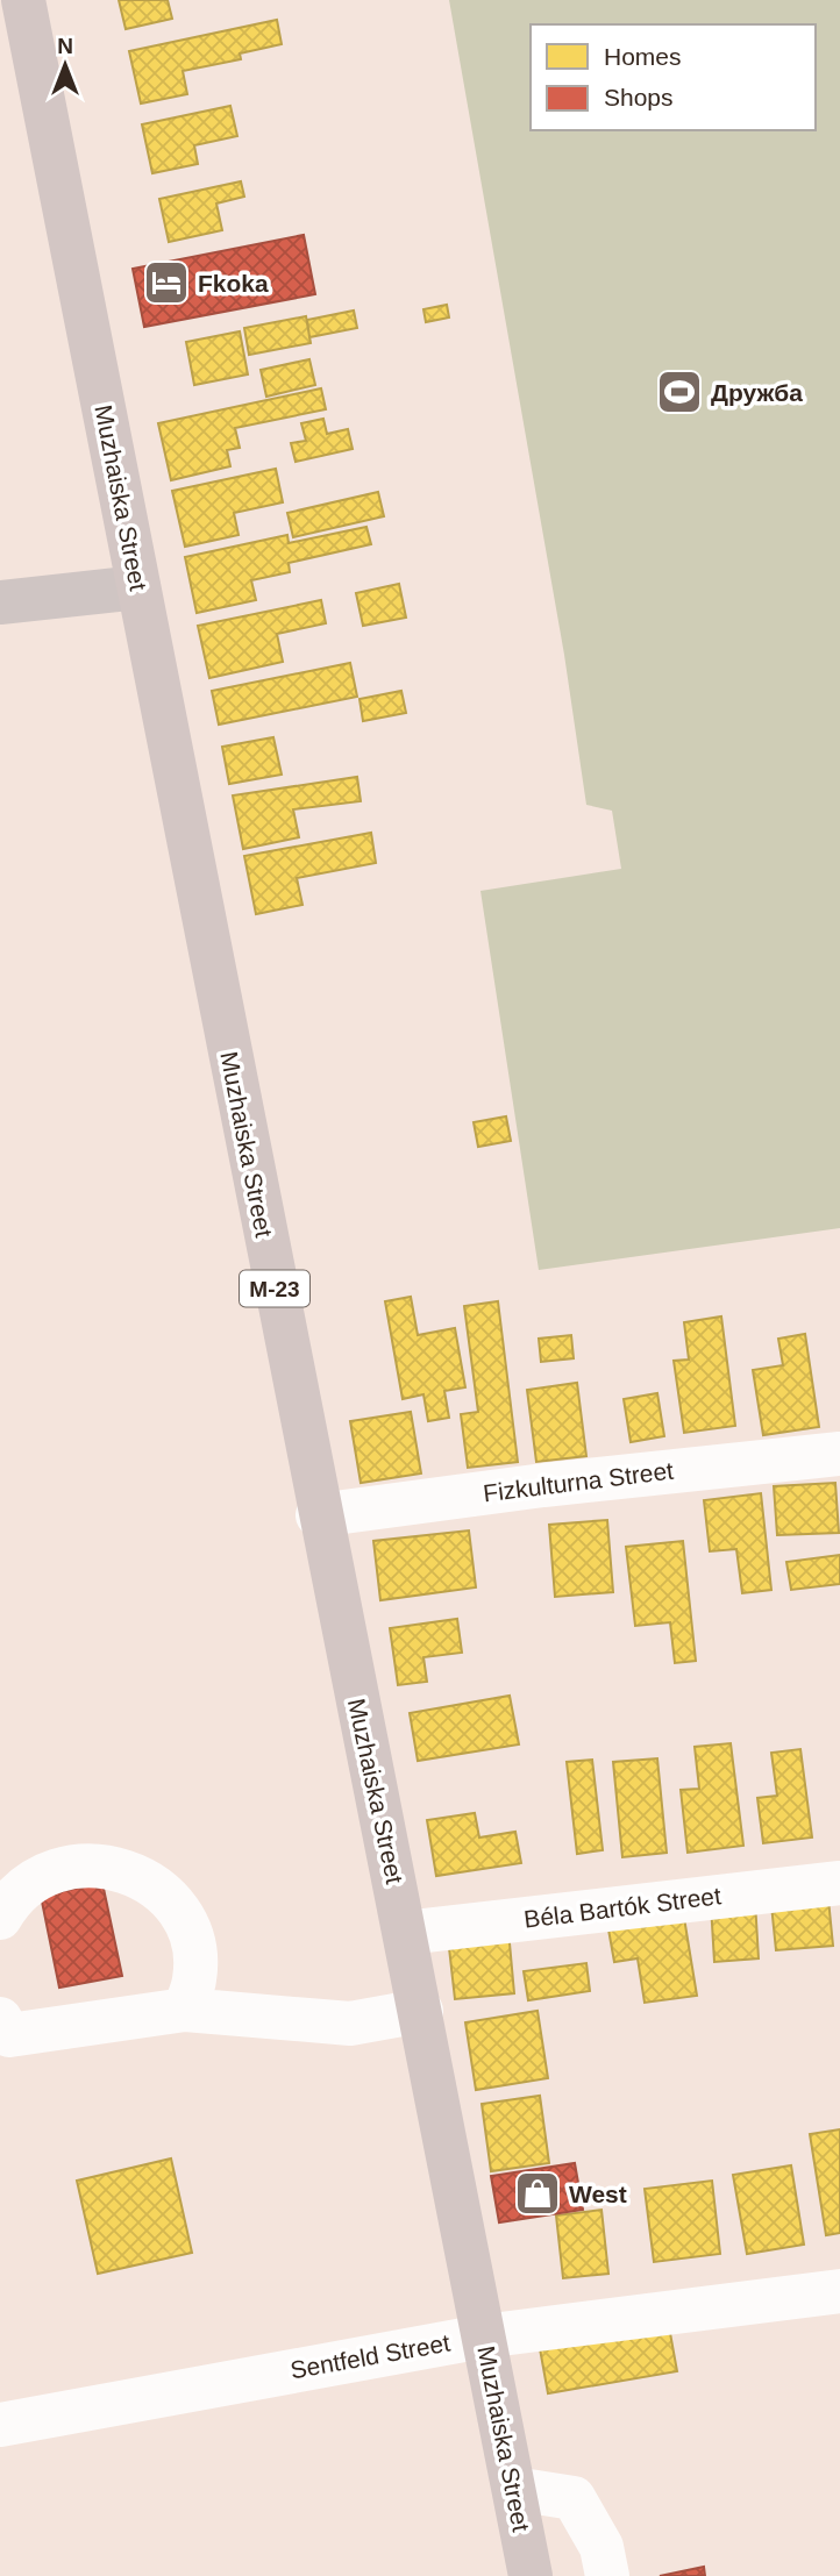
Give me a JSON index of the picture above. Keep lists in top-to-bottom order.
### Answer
{
  "streets": {
    "highway": ["Muzhaiska Street", "М-23"],
    "street": ["Fizkulturna Street", "Béla Bartók Street", "Sentfeld Street"]
  },
  "crossings": [
    ["Muzhaiska Street", "Fizkulturna Street"],
    ["Muzhaiska Street", "Béla Bartók Street"],
    ["Muzhaiska Street", "Sentfeld Street"]
  ],
  "places": {
    "hotel": ["Fkoka"],
    "sports": ["Дружба"],
    "shop": ["West"]
  },
  "legend": ["Homes", "Shops"],
  "north": "top"
}
